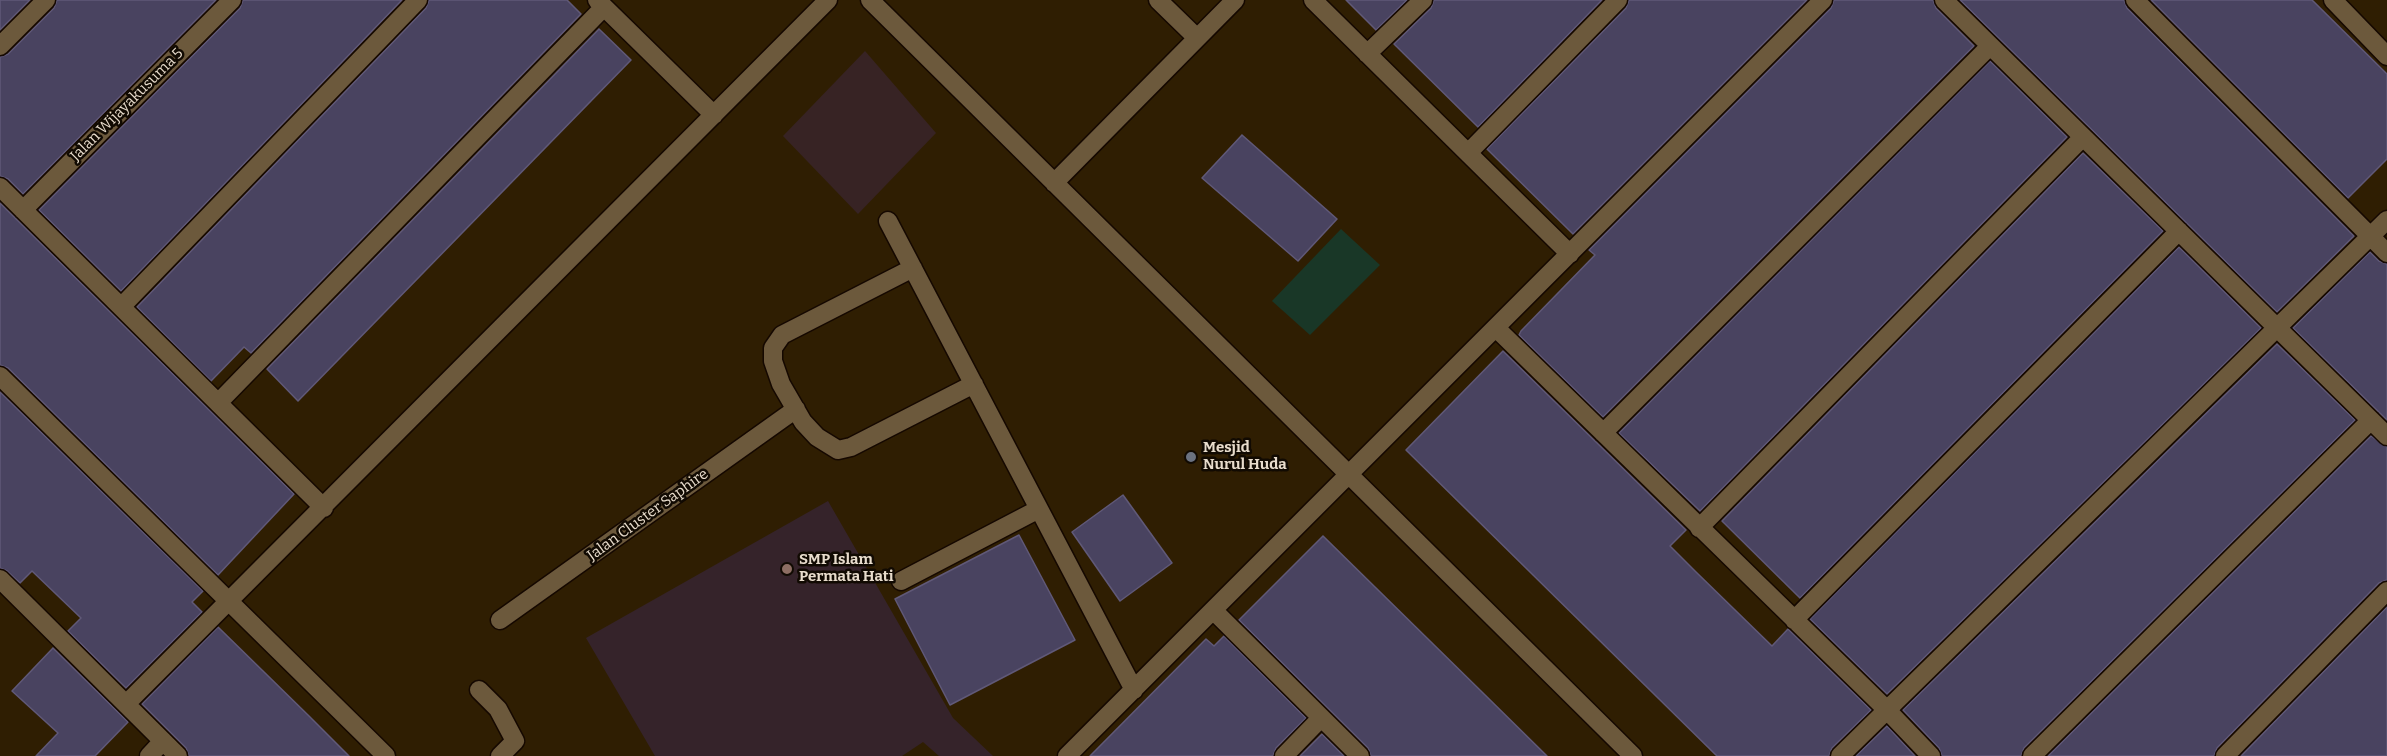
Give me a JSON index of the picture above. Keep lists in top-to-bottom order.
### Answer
{
  "streets": {
    "street": ["Jalan Wijayakusuma 5", "Jalan Cluster Saphire"]
  },
  "places": ["Mesjid Nurul Huda", "SMP Islam Permata Hati"]
}
